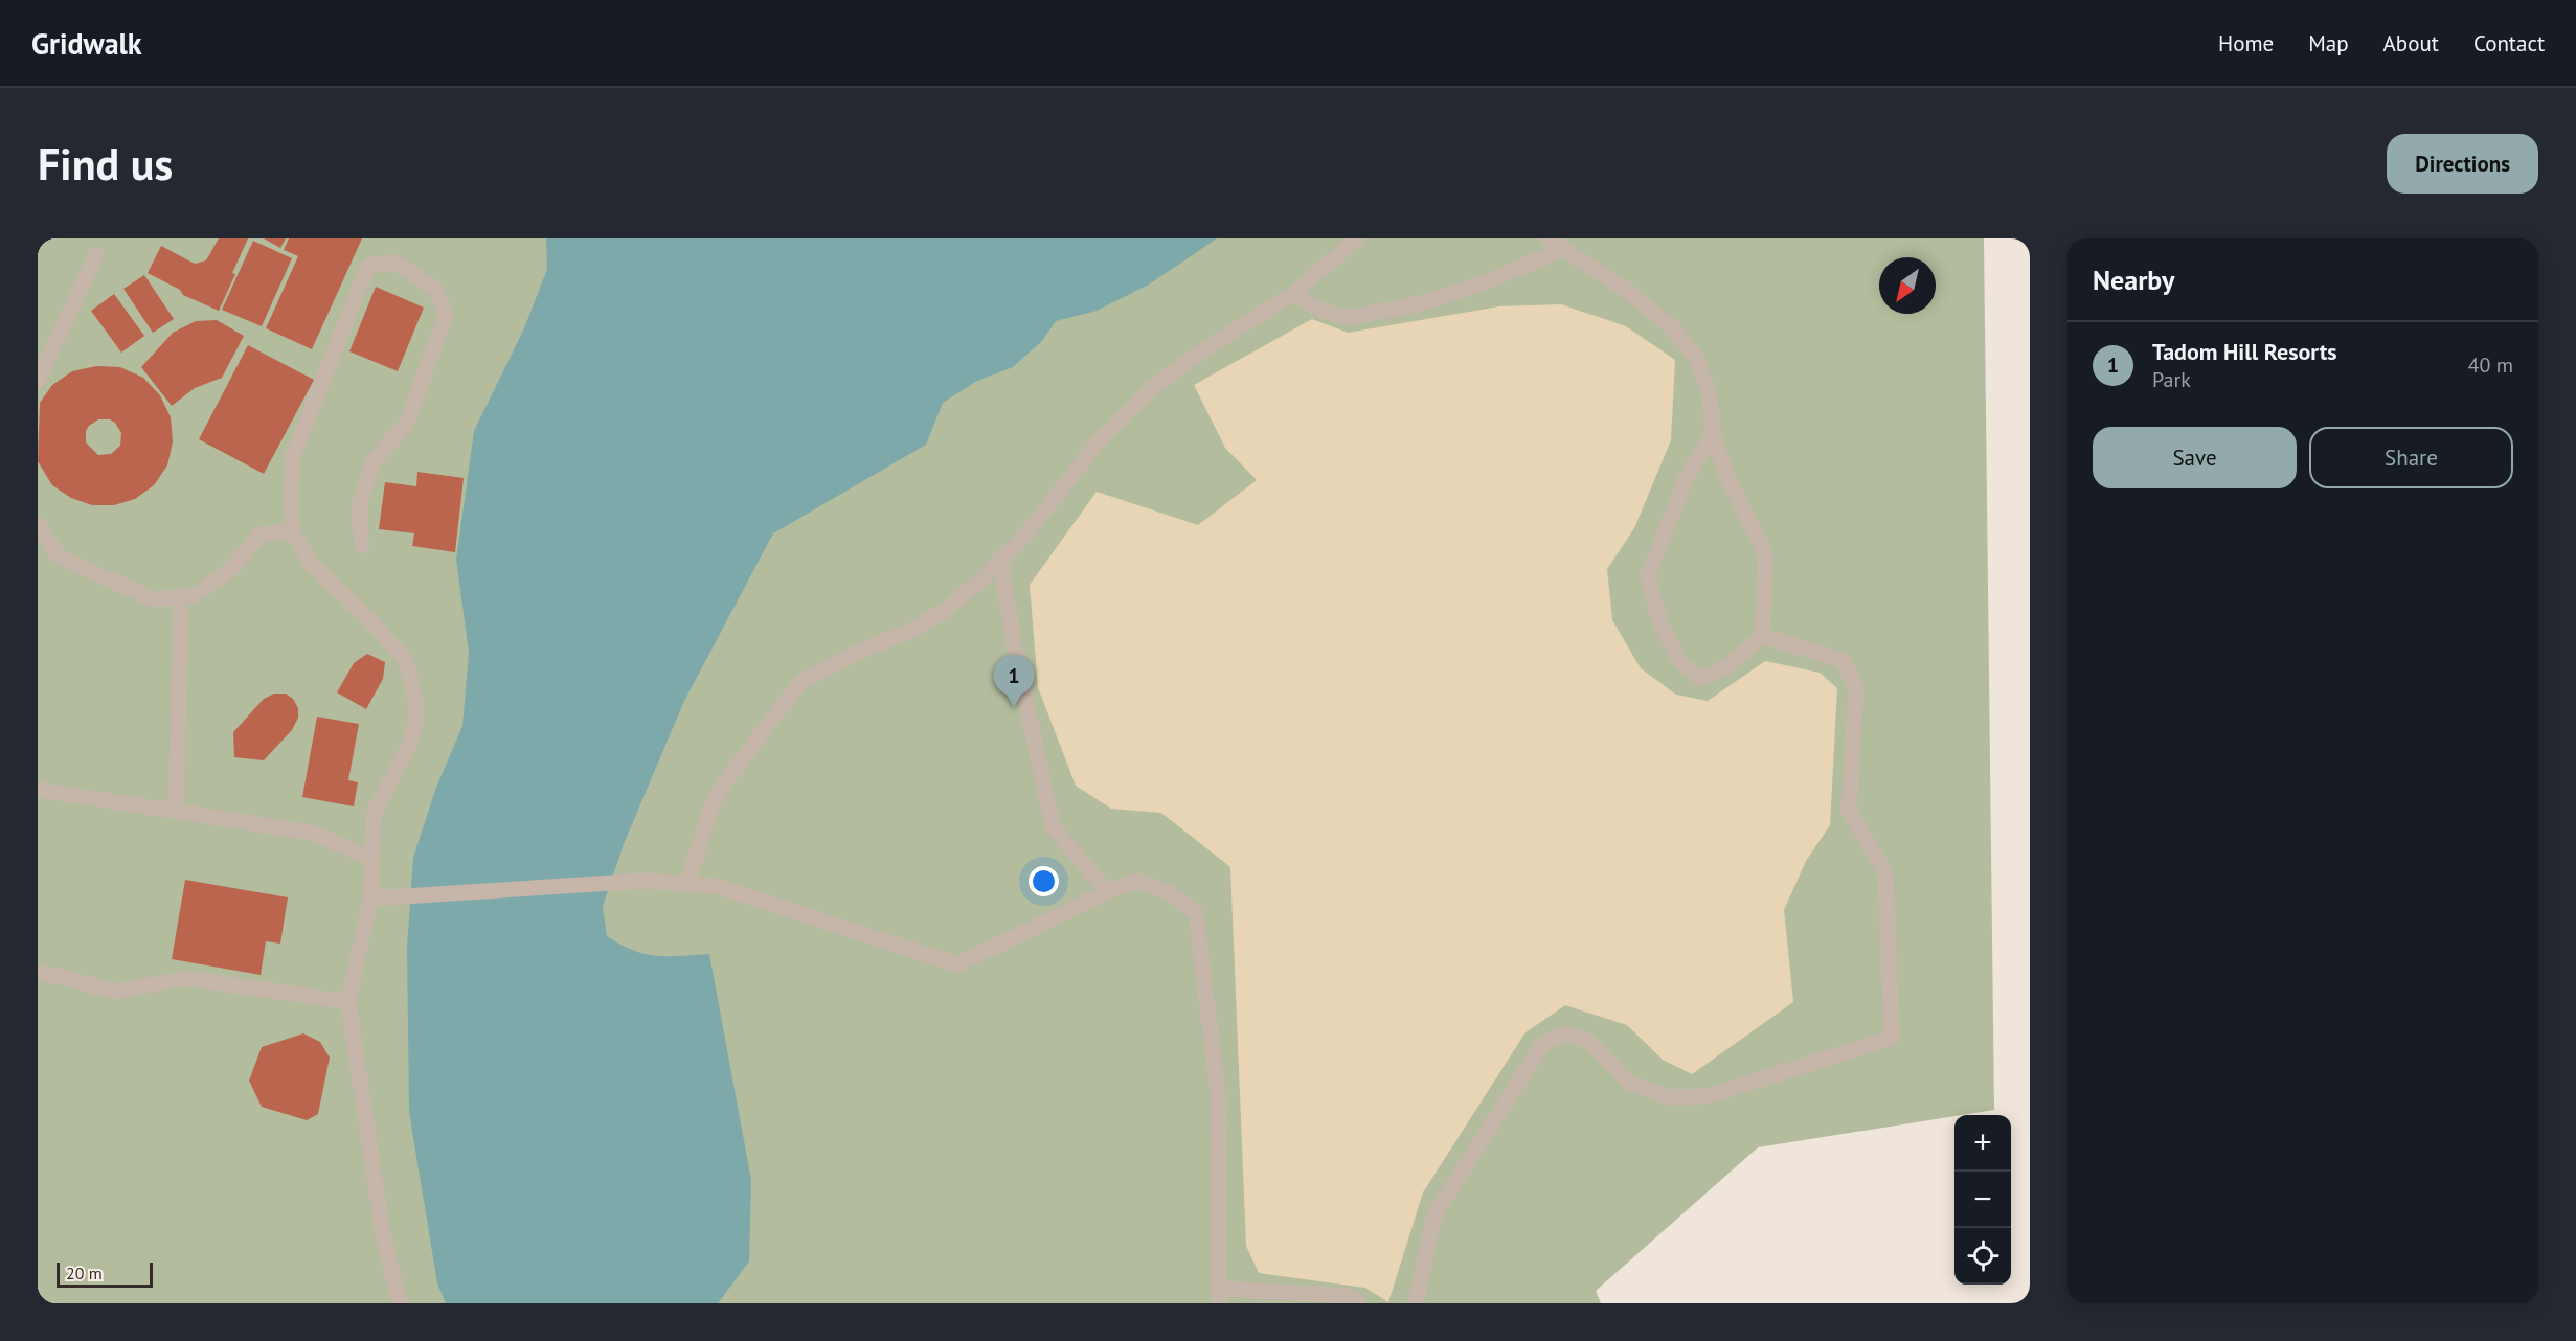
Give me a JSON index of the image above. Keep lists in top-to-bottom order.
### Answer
{
  "scale_bar": "20 m",
  "north": "bottom left",
  "page": {
    "header": "Gridwalk",
    "nav": [
      "Home",
      "Map",
      "About",
      "Contact"
    ],
    "buttons": [
      "Directions",
      ["Save", "Share"]
    ],
    "title": "Find us",
    "heading": "Nearby",
    "list": [
      {
        "mark": "1",
        "name": "Tadom Hill Resorts",
        "note": "Park",
        "value": "40 m"
      }
    ],
    "pins": "1",
    "map_buttons": ["+", "−"],
    "scale": "20 m"
  }
}
